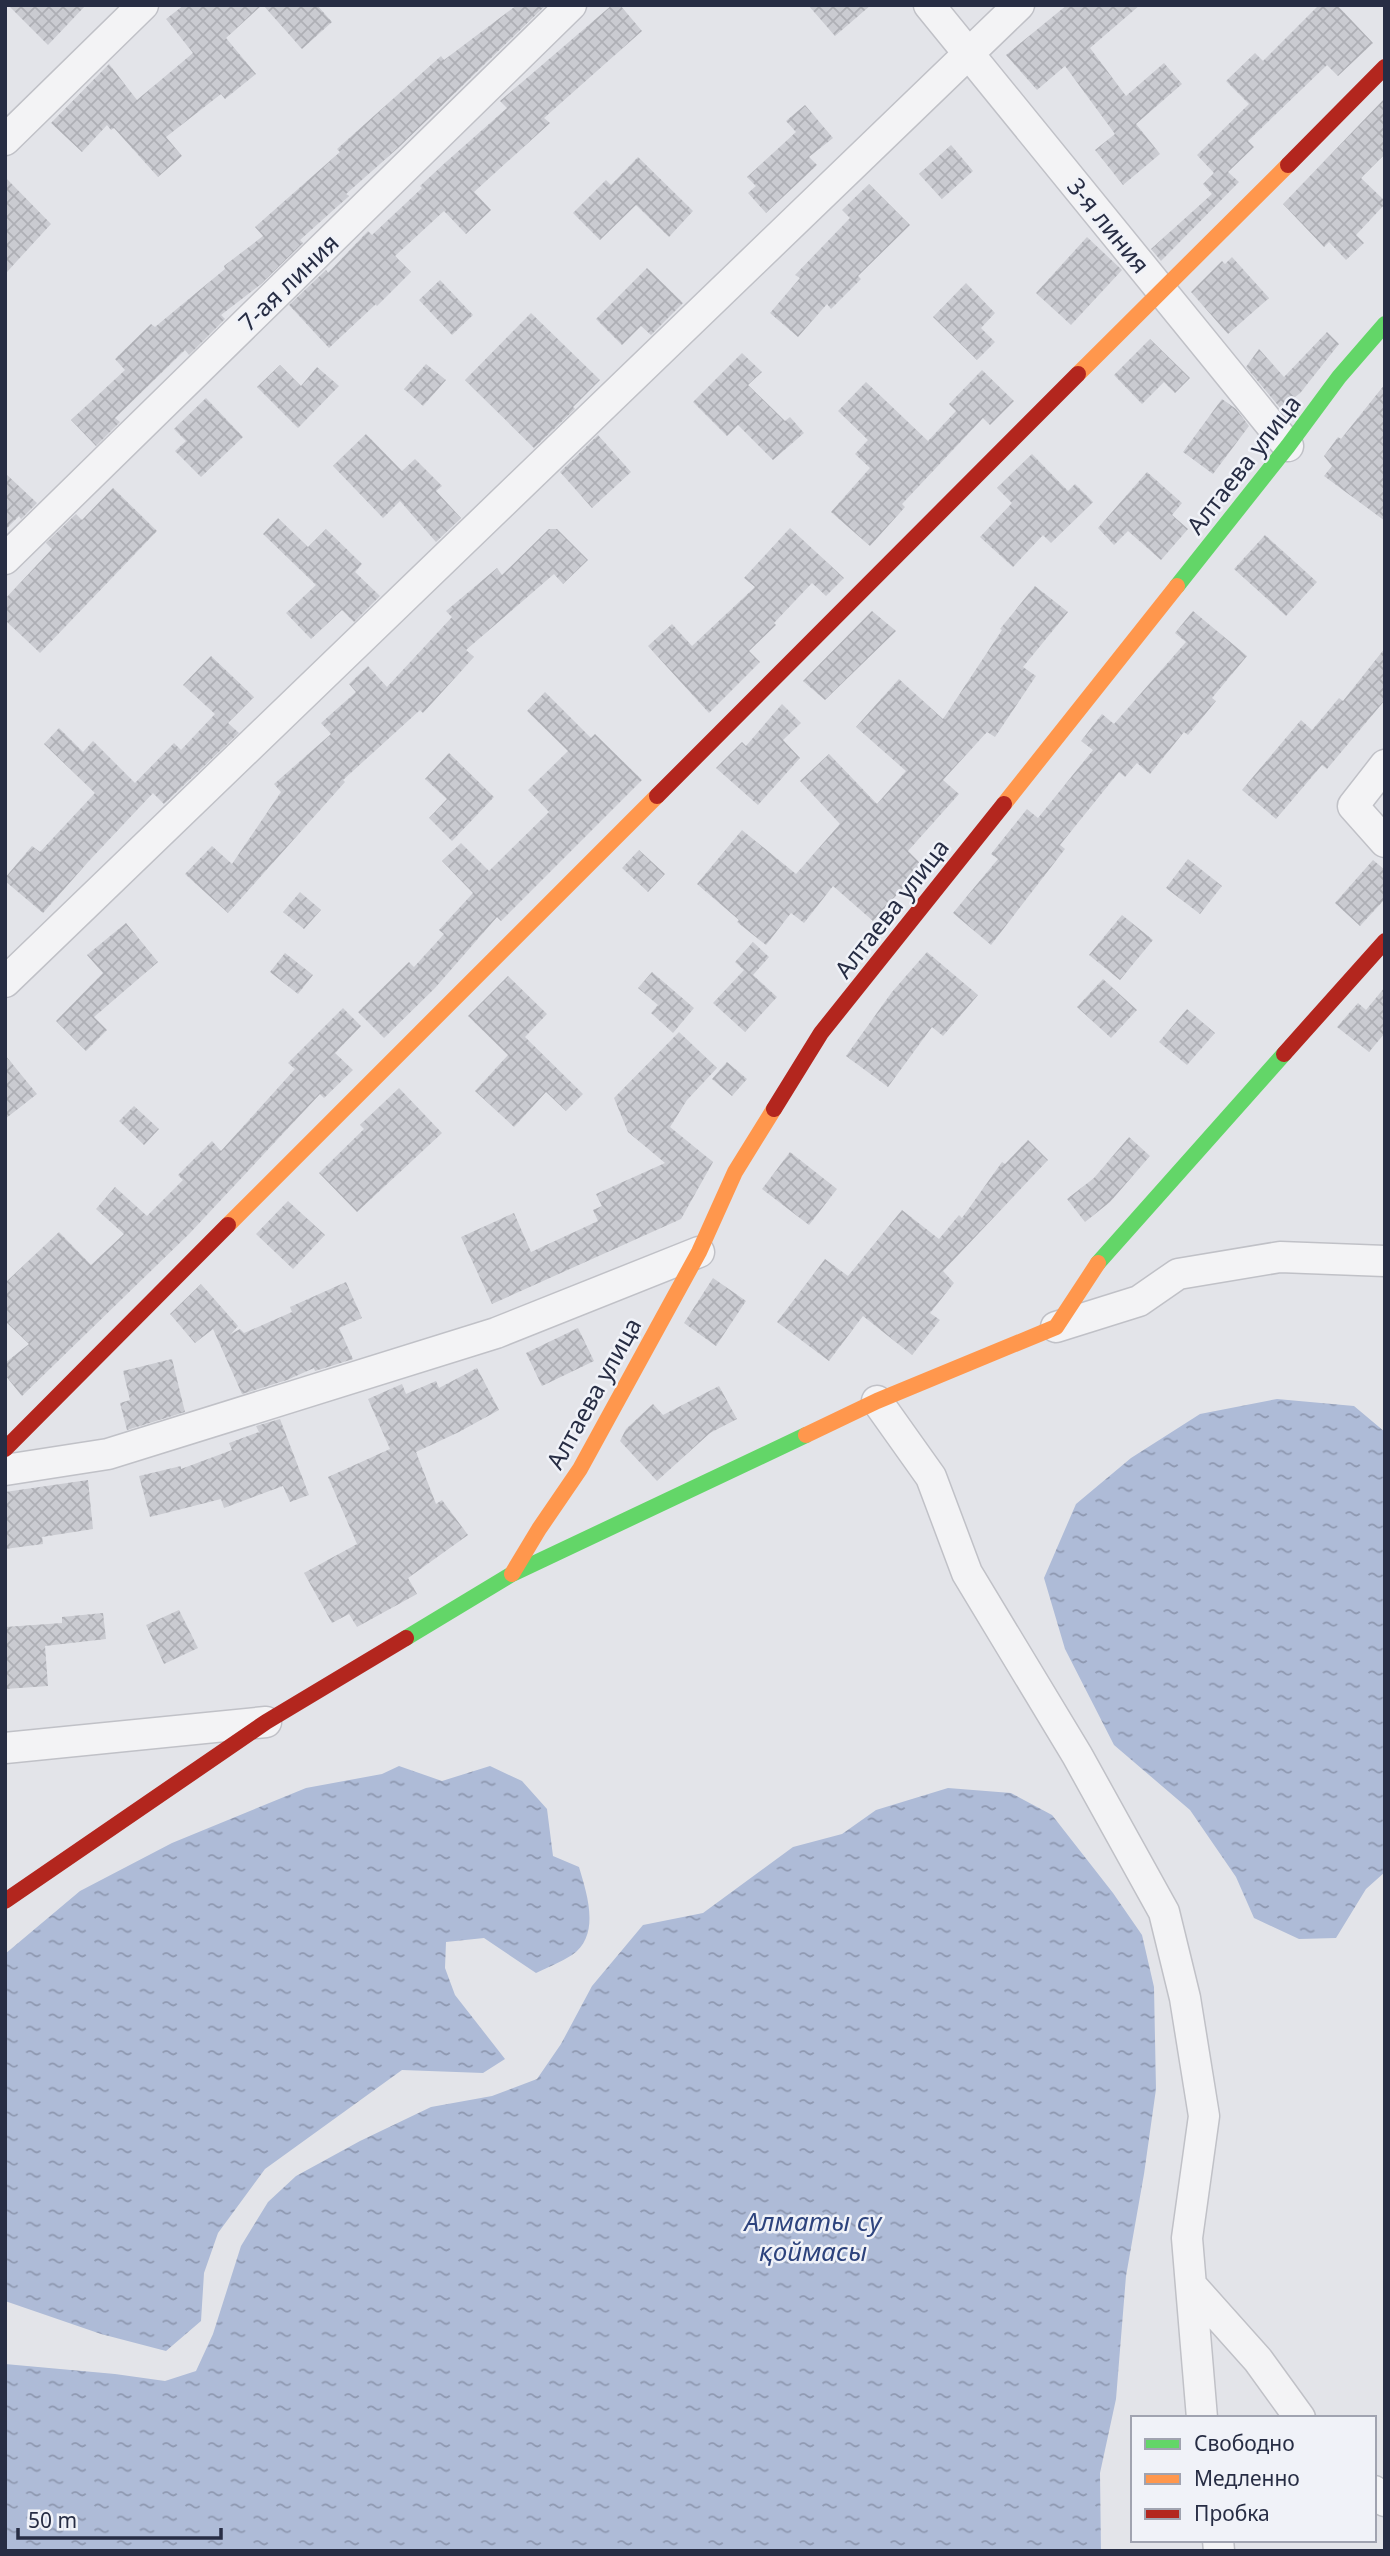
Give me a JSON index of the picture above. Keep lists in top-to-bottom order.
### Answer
{
  "streets": {
    "street": ["3-я линия", "7-ая линия", "Алтаева улица"]
  },
  "crossings": [
    ["3-я линия", "Алтаева улица"]
  ],
  "water": ["Алматы су қоймасы"],
  "legend": ["Свободно", "Медленно", "Пробка"],
  "scale_bar": "50 m"
}
